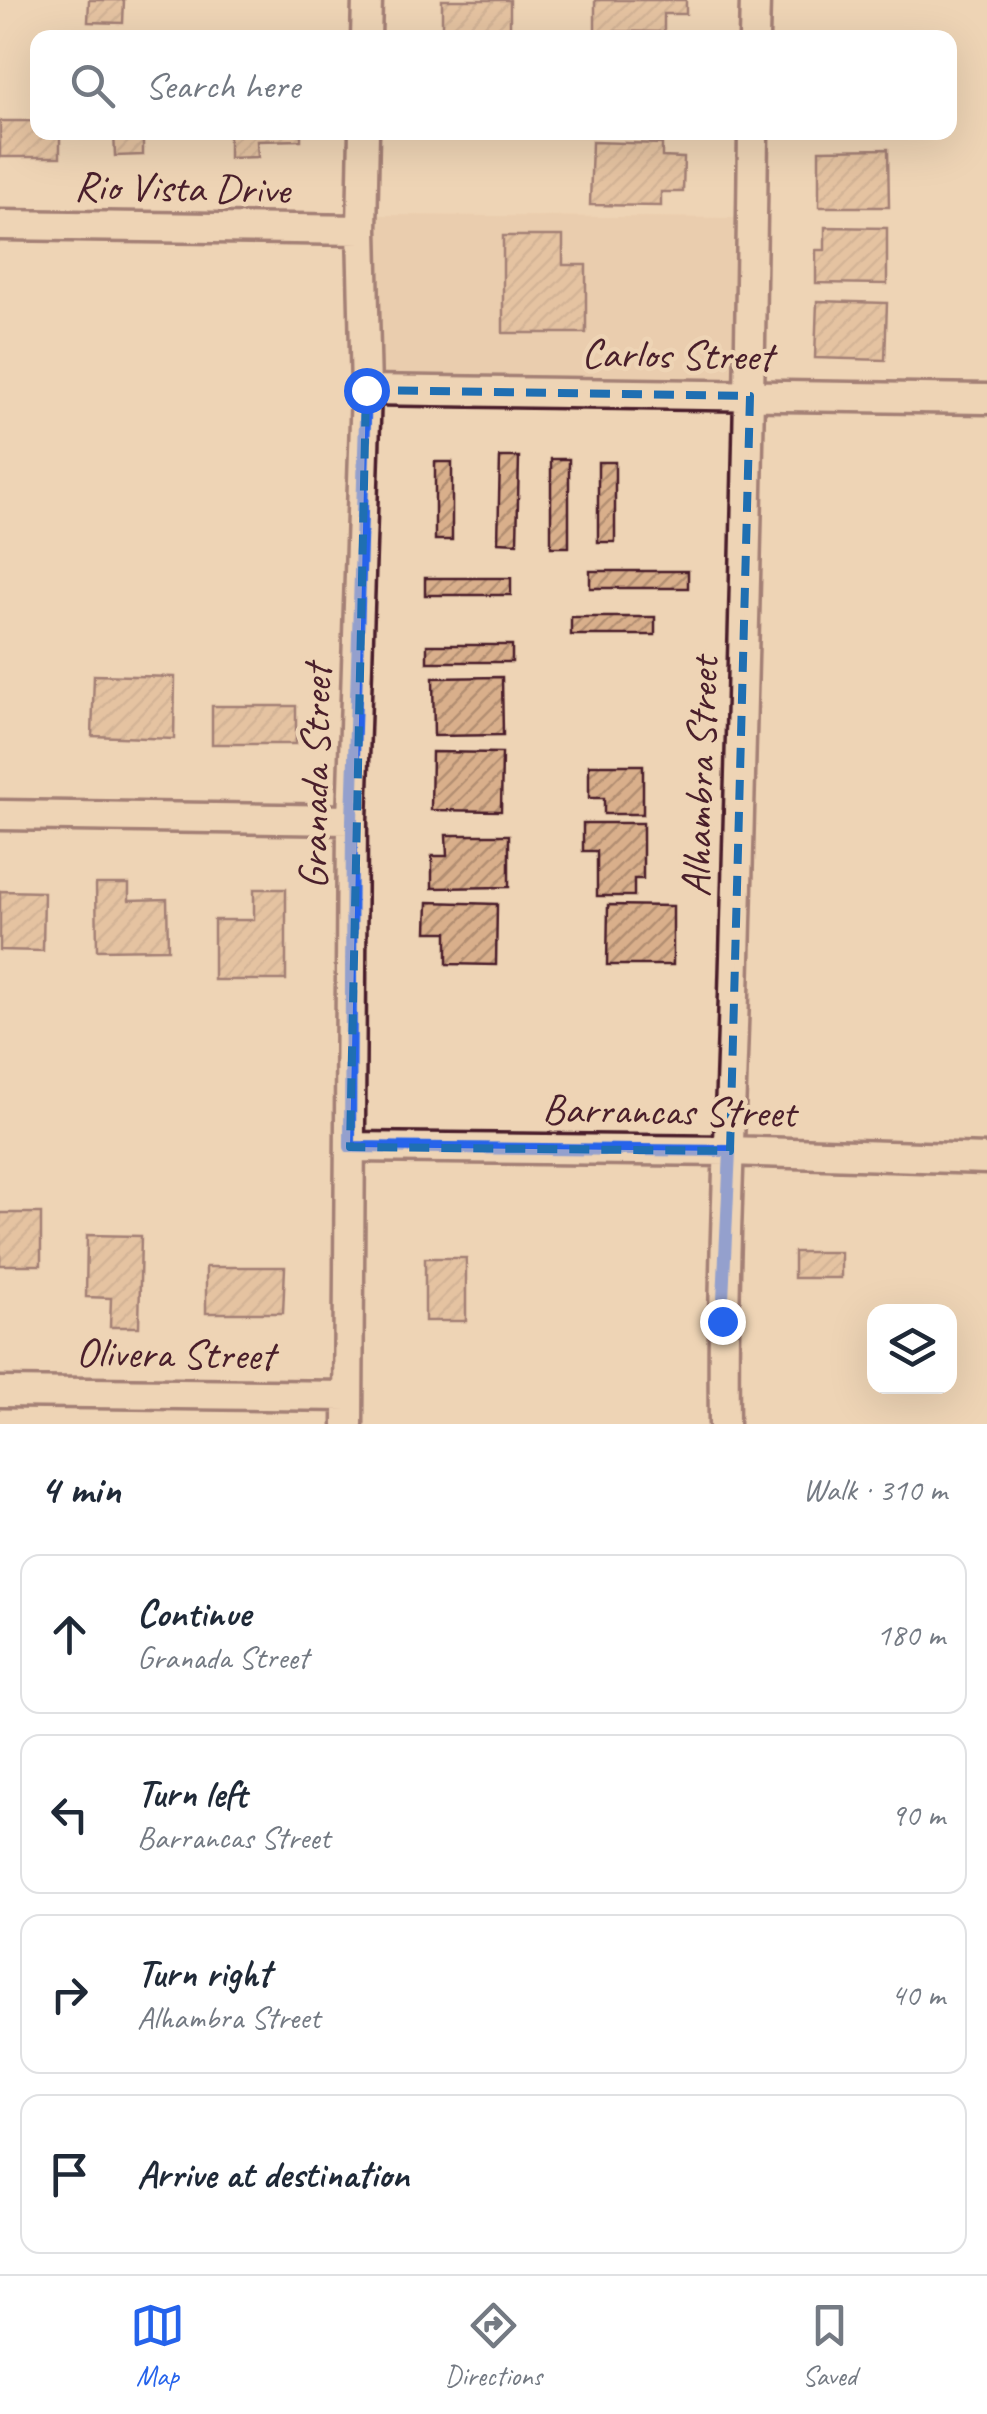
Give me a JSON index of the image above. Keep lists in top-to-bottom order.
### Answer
{
  "streets": {
    "street": [
      "Rio Vista Drive",
      "Carlos Street",
      "Granada Street",
      "Alhambra Street",
      "Barrancas Street",
      "Olivera Street"
    ]
  },
  "crossings": [
    ["Rio Vista Drive", "Granada Street"],
    ["Carlos Street", "Granada Street"],
    ["Carlos Street", "Alhambra Street"],
    ["Granada Street", "Barrancas Street"],
    ["Granada Street", "Olivera Street"],
    ["Alhambra Street", "Barrancas Street"]
  ],
  "page": {
    "search": "Search here",
    "heading": ["4 min", "Walk · 310 m"],
    "list": [
      ["Continue", "Granada Street", "180 m"],
      ["Turn left", "Barrancas Street", "90 m"],
      ["Turn right", "Alhambra Street", "40 m"],
      "Arrive at destination"
    ],
    "nav": ["Map", "Directions", "Saved"]
  }
}
